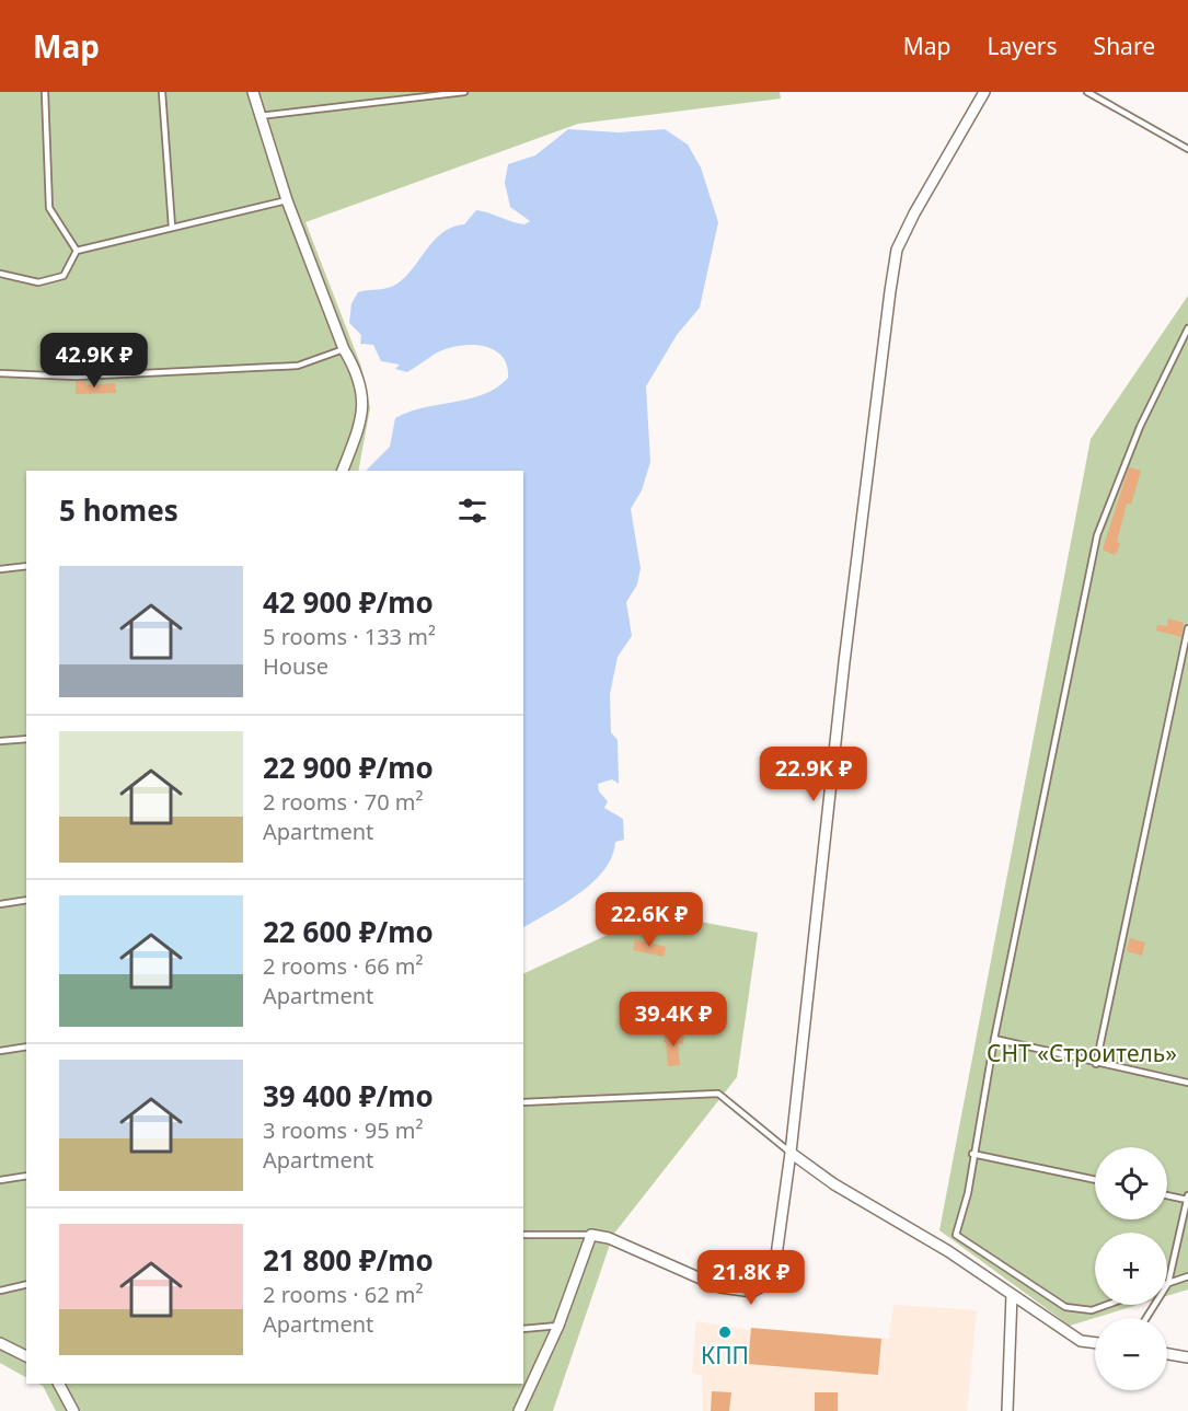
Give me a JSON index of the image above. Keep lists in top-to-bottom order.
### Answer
{
  "parks": ["СНТ «Строитель»"],
  "places": ["КПП"],
  "page": {
    "header": "Map",
    "nav": ["Map", "Layers", "Share"],
    "price": [
      "42.9K ₽",
      "22.9K ₽",
      "22.6K ₽",
      "39.4K ₽",
      "21.8K ₽"
    ],
    "heading": "5 homes",
    "list": [
      {
        "name": "42 900 ₽/mo",
        "note": "5 rooms · 133 m² · House"
      },
      {
        "name": "22 900 ₽/mo",
        "note": "2 rooms · 70 m² · Apartment"
      },
      {
        "name": "22 600 ₽/mo",
        "note": "2 rooms · 66 m² · Apartment"
      },
      {
        "name": "39 400 ₽/mo",
        "note": "3 rooms · 95 m² · Apartment"
      },
      {
        "name": "21 800 ₽/mo",
        "note": "2 rooms · 62 m² · Apartment"
      }
    ],
    "map_buttons": ["+", "−"]
  }
}
